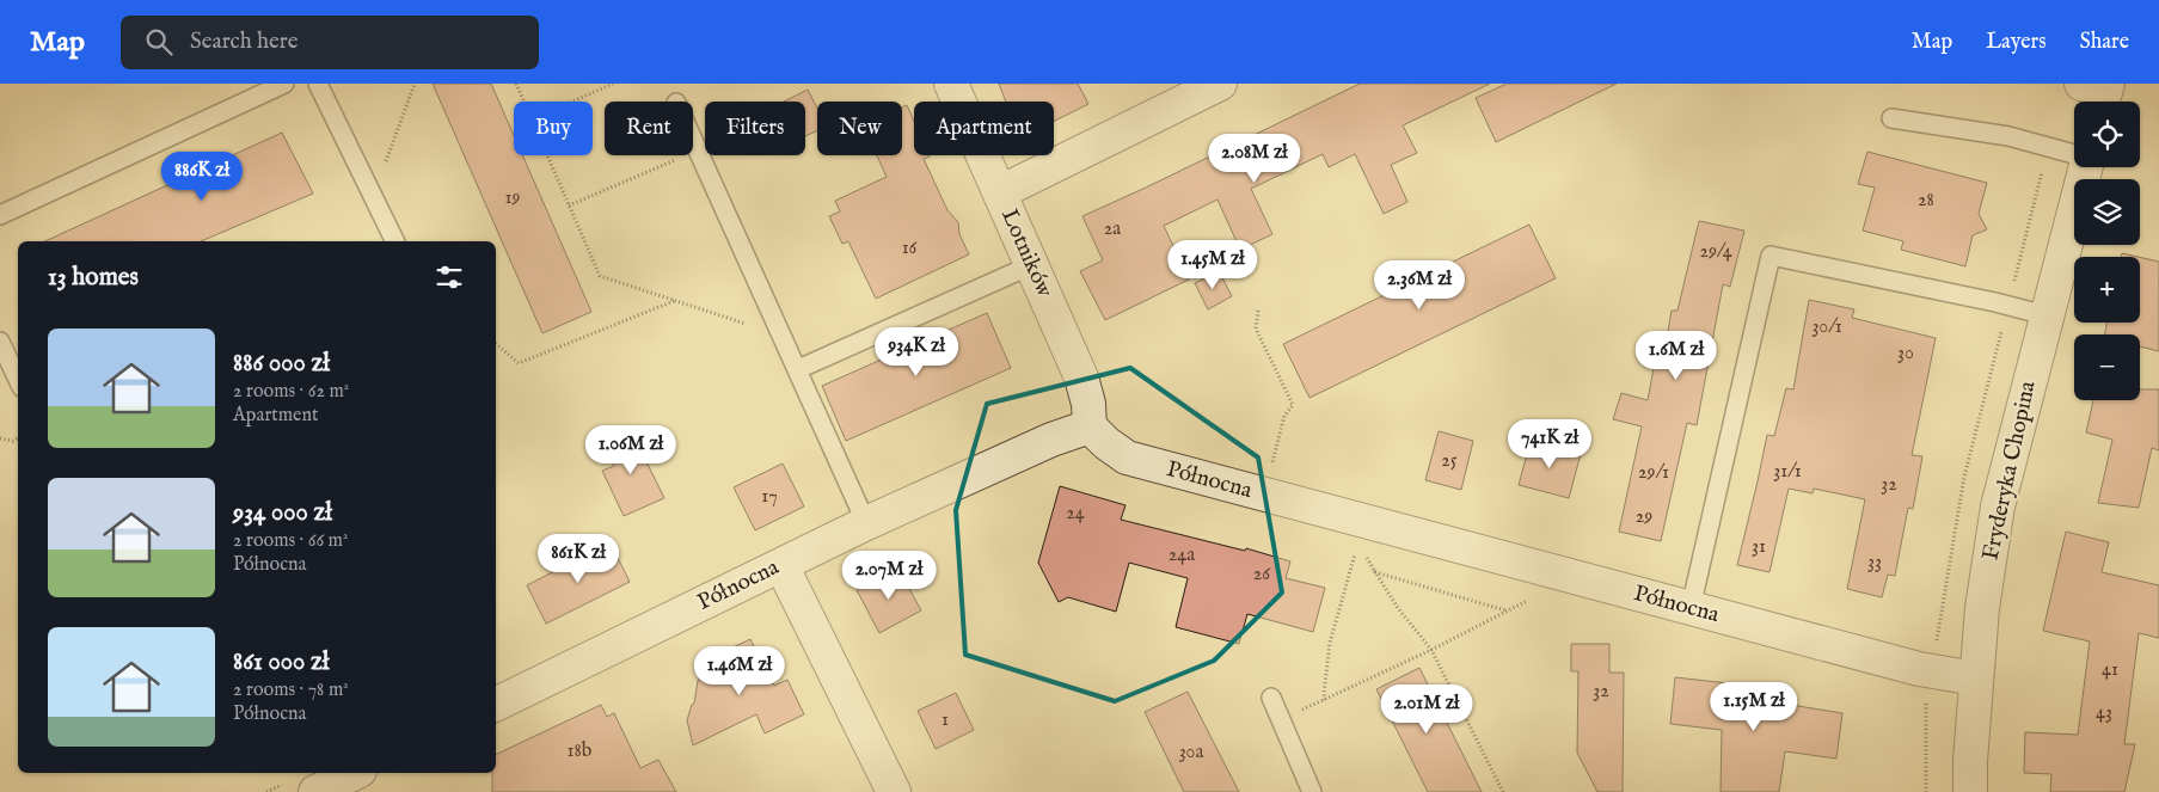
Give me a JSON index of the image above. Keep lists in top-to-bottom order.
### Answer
{
  "streets": {
    "street": ["Lotników", "Fryderyka Chopina", "Północna"]
  },
  "crossings": [
    ["Lotników", "Północna"],
    ["Fryderyka Chopina", "Północna"]
  ],
  "house_numbers": [
    "19",
    "28",
    "2a",
    "16",
    "29/4",
    "30/1",
    "30",
    "25",
    "31/1",
    "29/1",
    "32",
    "17",
    "24",
    "29",
    "31",
    "24a",
    "33",
    "26",
    "41",
    "32",
    "43",
    "1",
    "18b",
    "30a"
  ],
  "page": {
    "header": "Map",
    "search": "Search here",
    "nav": ["Map", "Layers", "Share"],
    "map_buttons": ["+", "−"],
    "chip": [
      "Buy",
      "Rent",
      "Filters",
      "New",
      "Apartment"
    ],
    "price": [
      "2.08M zł",
      "886K zł",
      "1.45M zł",
      "2.36M zł",
      "934K zł",
      "1.6M zł",
      "741K zł",
      "1.06M zł",
      "861K zł",
      "2.07M zł",
      "1.46M zł",
      "1.15M zł",
      "2.01M zł"
    ],
    "heading": "13 homes",
    "list": [
      {
        "name": "886 000 zł",
        "note": "2 rooms · 62 m² · Apartment"
      },
      {
        "name": "934 000 zł",
        "note": "2 rooms · 66 m² · Północna"
      },
      {
        "name": "861 000 zł",
        "note": "2 rooms · 78 m² · Północna"
      }
    ]
  }
}
